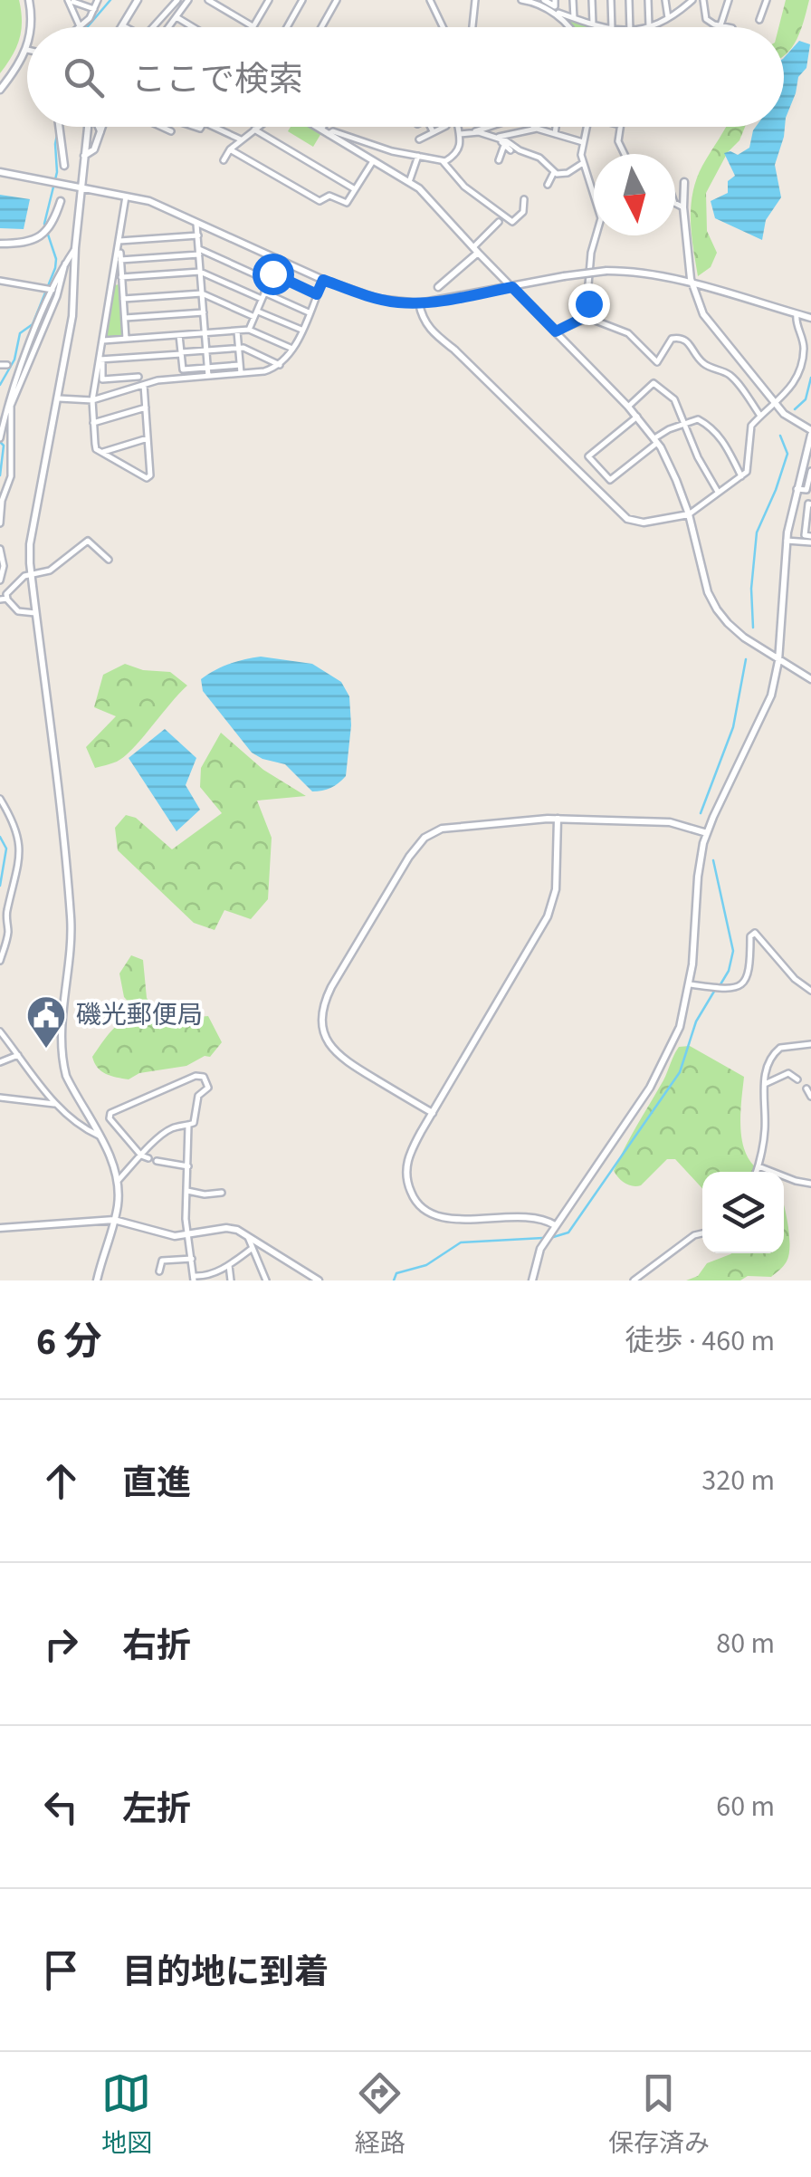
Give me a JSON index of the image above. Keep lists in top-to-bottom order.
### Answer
{
  "places": {
    "public building": ["磯光郵便局"]
  },
  "north": "bottom",
  "page": {
    "search": "ここで検索",
    "heading": ["6 分", "徒歩 · 460 m"],
    "list": [
      ["直進", "320 m"],
      ["右折", "80 m"],
      ["左折", "60 m"],
      "目的地に到着"
    ],
    "nav": ["地図", "経路", "保存済み"]
  }
}
